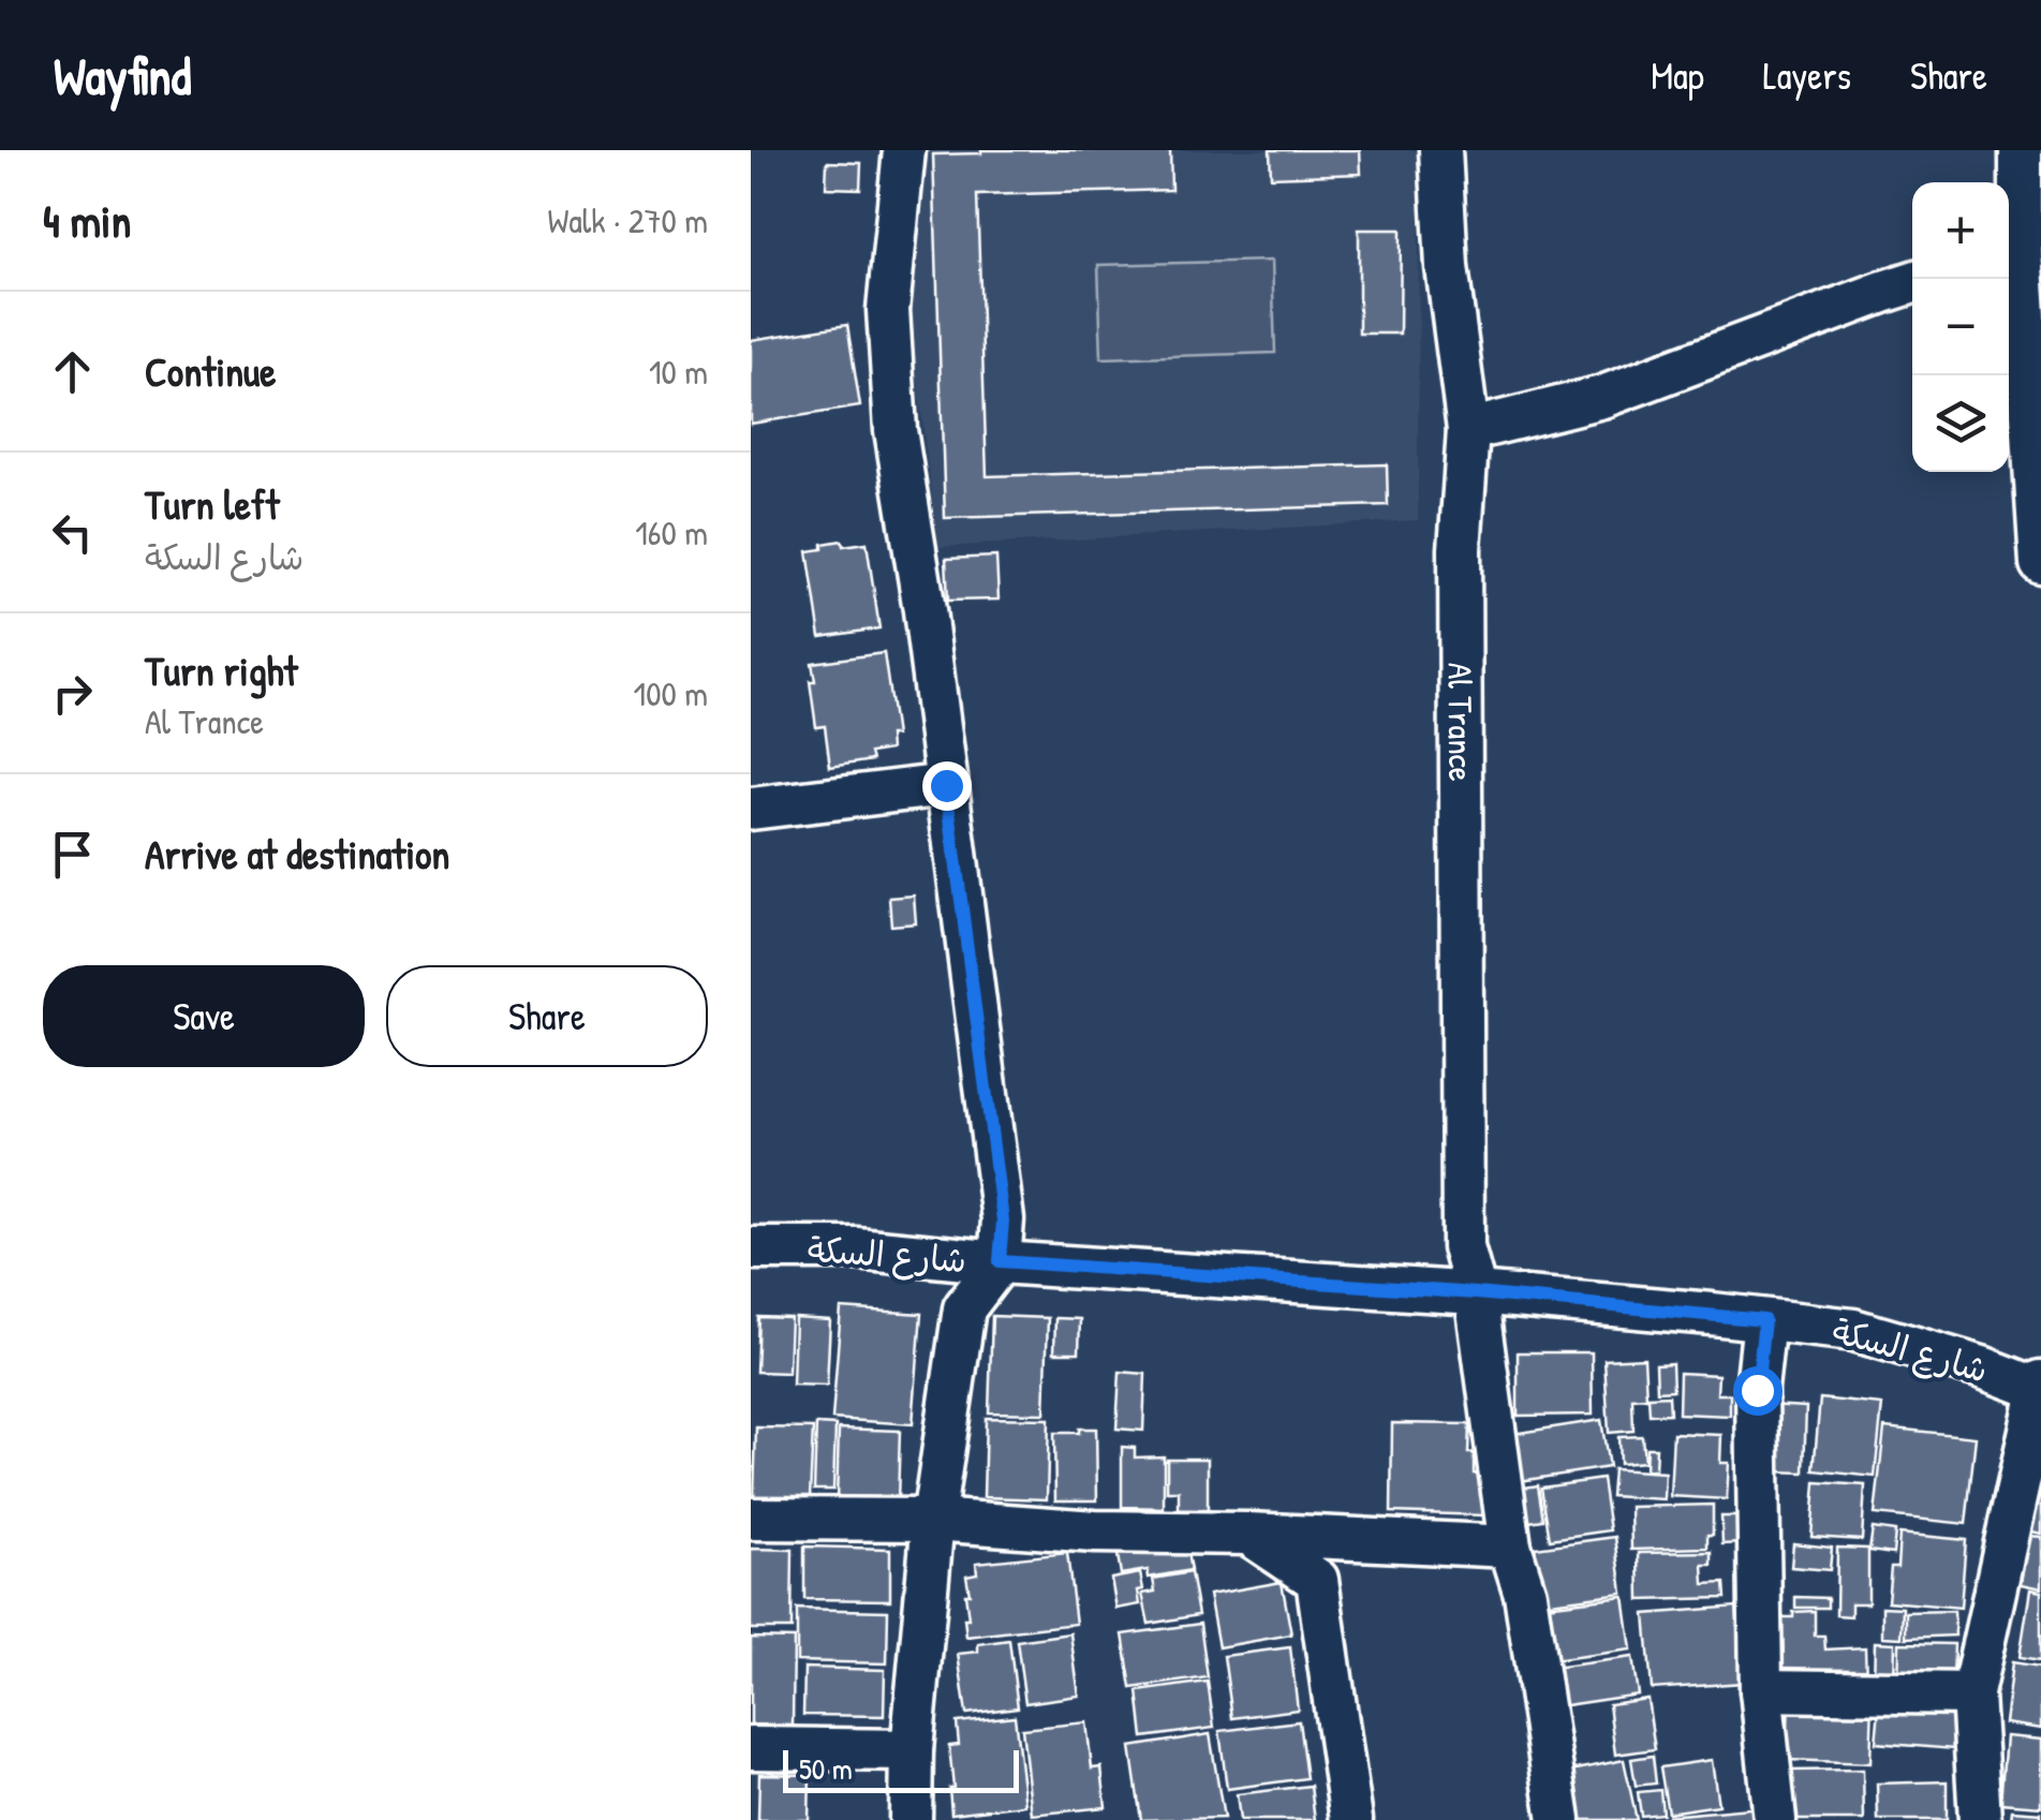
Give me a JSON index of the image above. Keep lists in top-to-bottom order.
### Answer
{
  "streets": {
    "street": ["Al Trance", "شارع السكة"]
  },
  "crossings": [
    ["Al Trance", "شارع السكة"]
  ],
  "scale_bar": "50 m",
  "page": {
    "header": "Wayfind",
    "nav": ["Map", "Layers", "Share"],
    "heading": ["4 min", "Walk · 270 m"],
    "map_buttons": ["+", "−"],
    "list": [
      ["Continue", "10 m"],
      ["Turn left", "شارع السكة", "160 m"],
      ["Turn right", "Al Trance", "100 m"],
      "Arrive at destination"
    ],
    "buttons": ["Save", "Share"],
    "scale": "50 m"
  }
}
